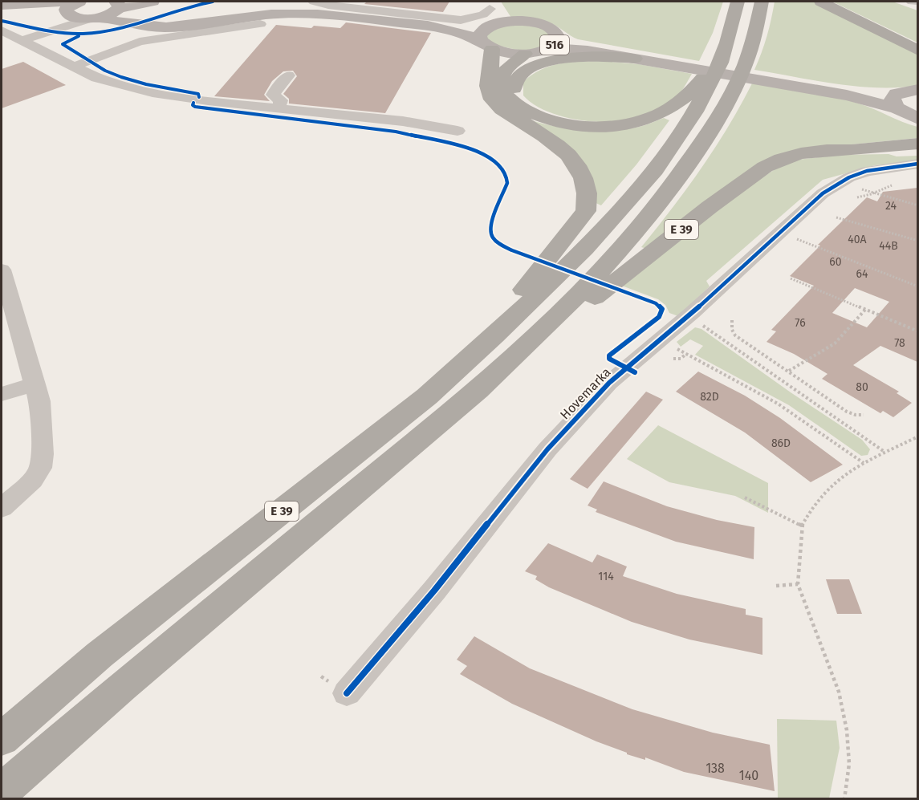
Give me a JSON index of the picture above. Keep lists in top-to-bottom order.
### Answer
{
  "streets": {
    "highway": ["E 39"],
    "main road": ["516"],
    "street": ["Hovemarka"]
  },
  "crossings": [
    ["516", "E 39"]
  ],
  "house_numbers": [
    "24",
    "40A",
    "44B",
    "60",
    "64",
    "76",
    "78",
    "80",
    "82D",
    "86D",
    "114",
    "138",
    "140"
  ]
}
